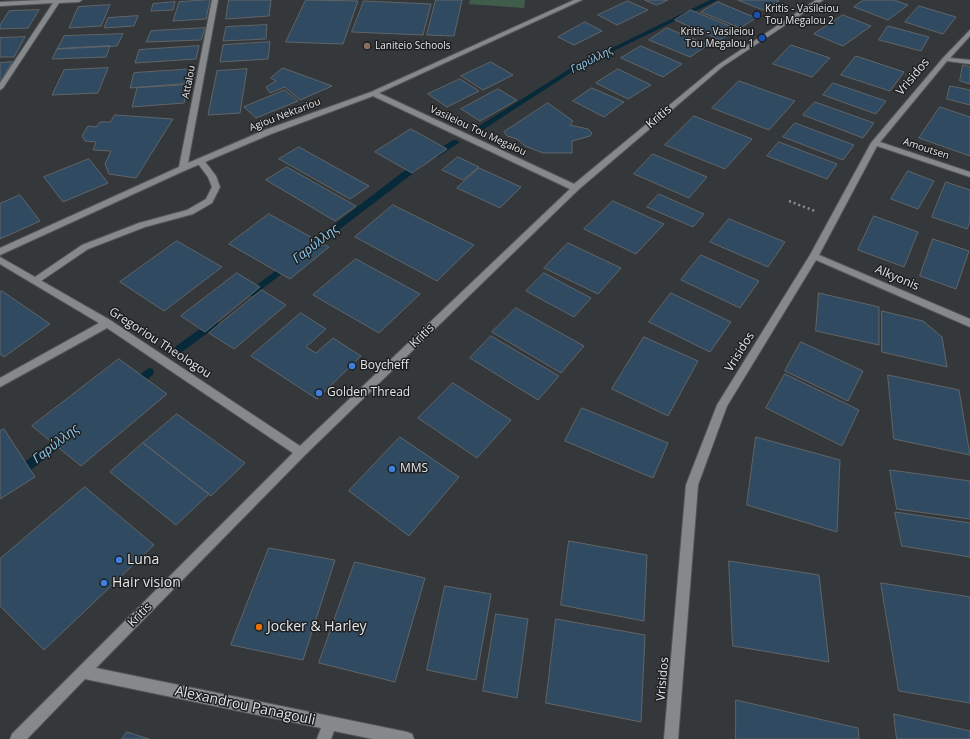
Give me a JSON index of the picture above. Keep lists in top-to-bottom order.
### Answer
{
  "streets": {
    "street": [
      "Vrisidos",
      "Attalou",
      "Agiou Nektariou",
      "Kritis",
      "Vasileiou Tou Megalou",
      "Amoutsen",
      "Alkyonis",
      "Gregoriou Theologou",
      "Alexandrou Panagouli"
    ]
  },
  "crossings": [
    ["Vrisidos", "Amoutsen"],
    ["Vrisidos", "Alkyonis"],
    ["Attalou", "Agiou Nektariou"],
    ["Agiou Nektariou", "Vasileiou Tou Megalou"],
    ["Kritis", "Vasileiou Tou Megalou"],
    ["Kritis", "Gregoriou Theologou"],
    ["Kritis", "Alexandrou Panagouli"]
  ],
  "water": ["Γαρύλλης"],
  "places": [
    "Kritis - Vasileiou Tou Megalou 2",
    "Kritis - Vasileiou Tou Megalou 1",
    "Laniteio Schools",
    "Boycheff",
    "Golden Thread",
    "MMS",
    "Luna",
    "Hair vision",
    "Jocker & Harley"
  ]
}
